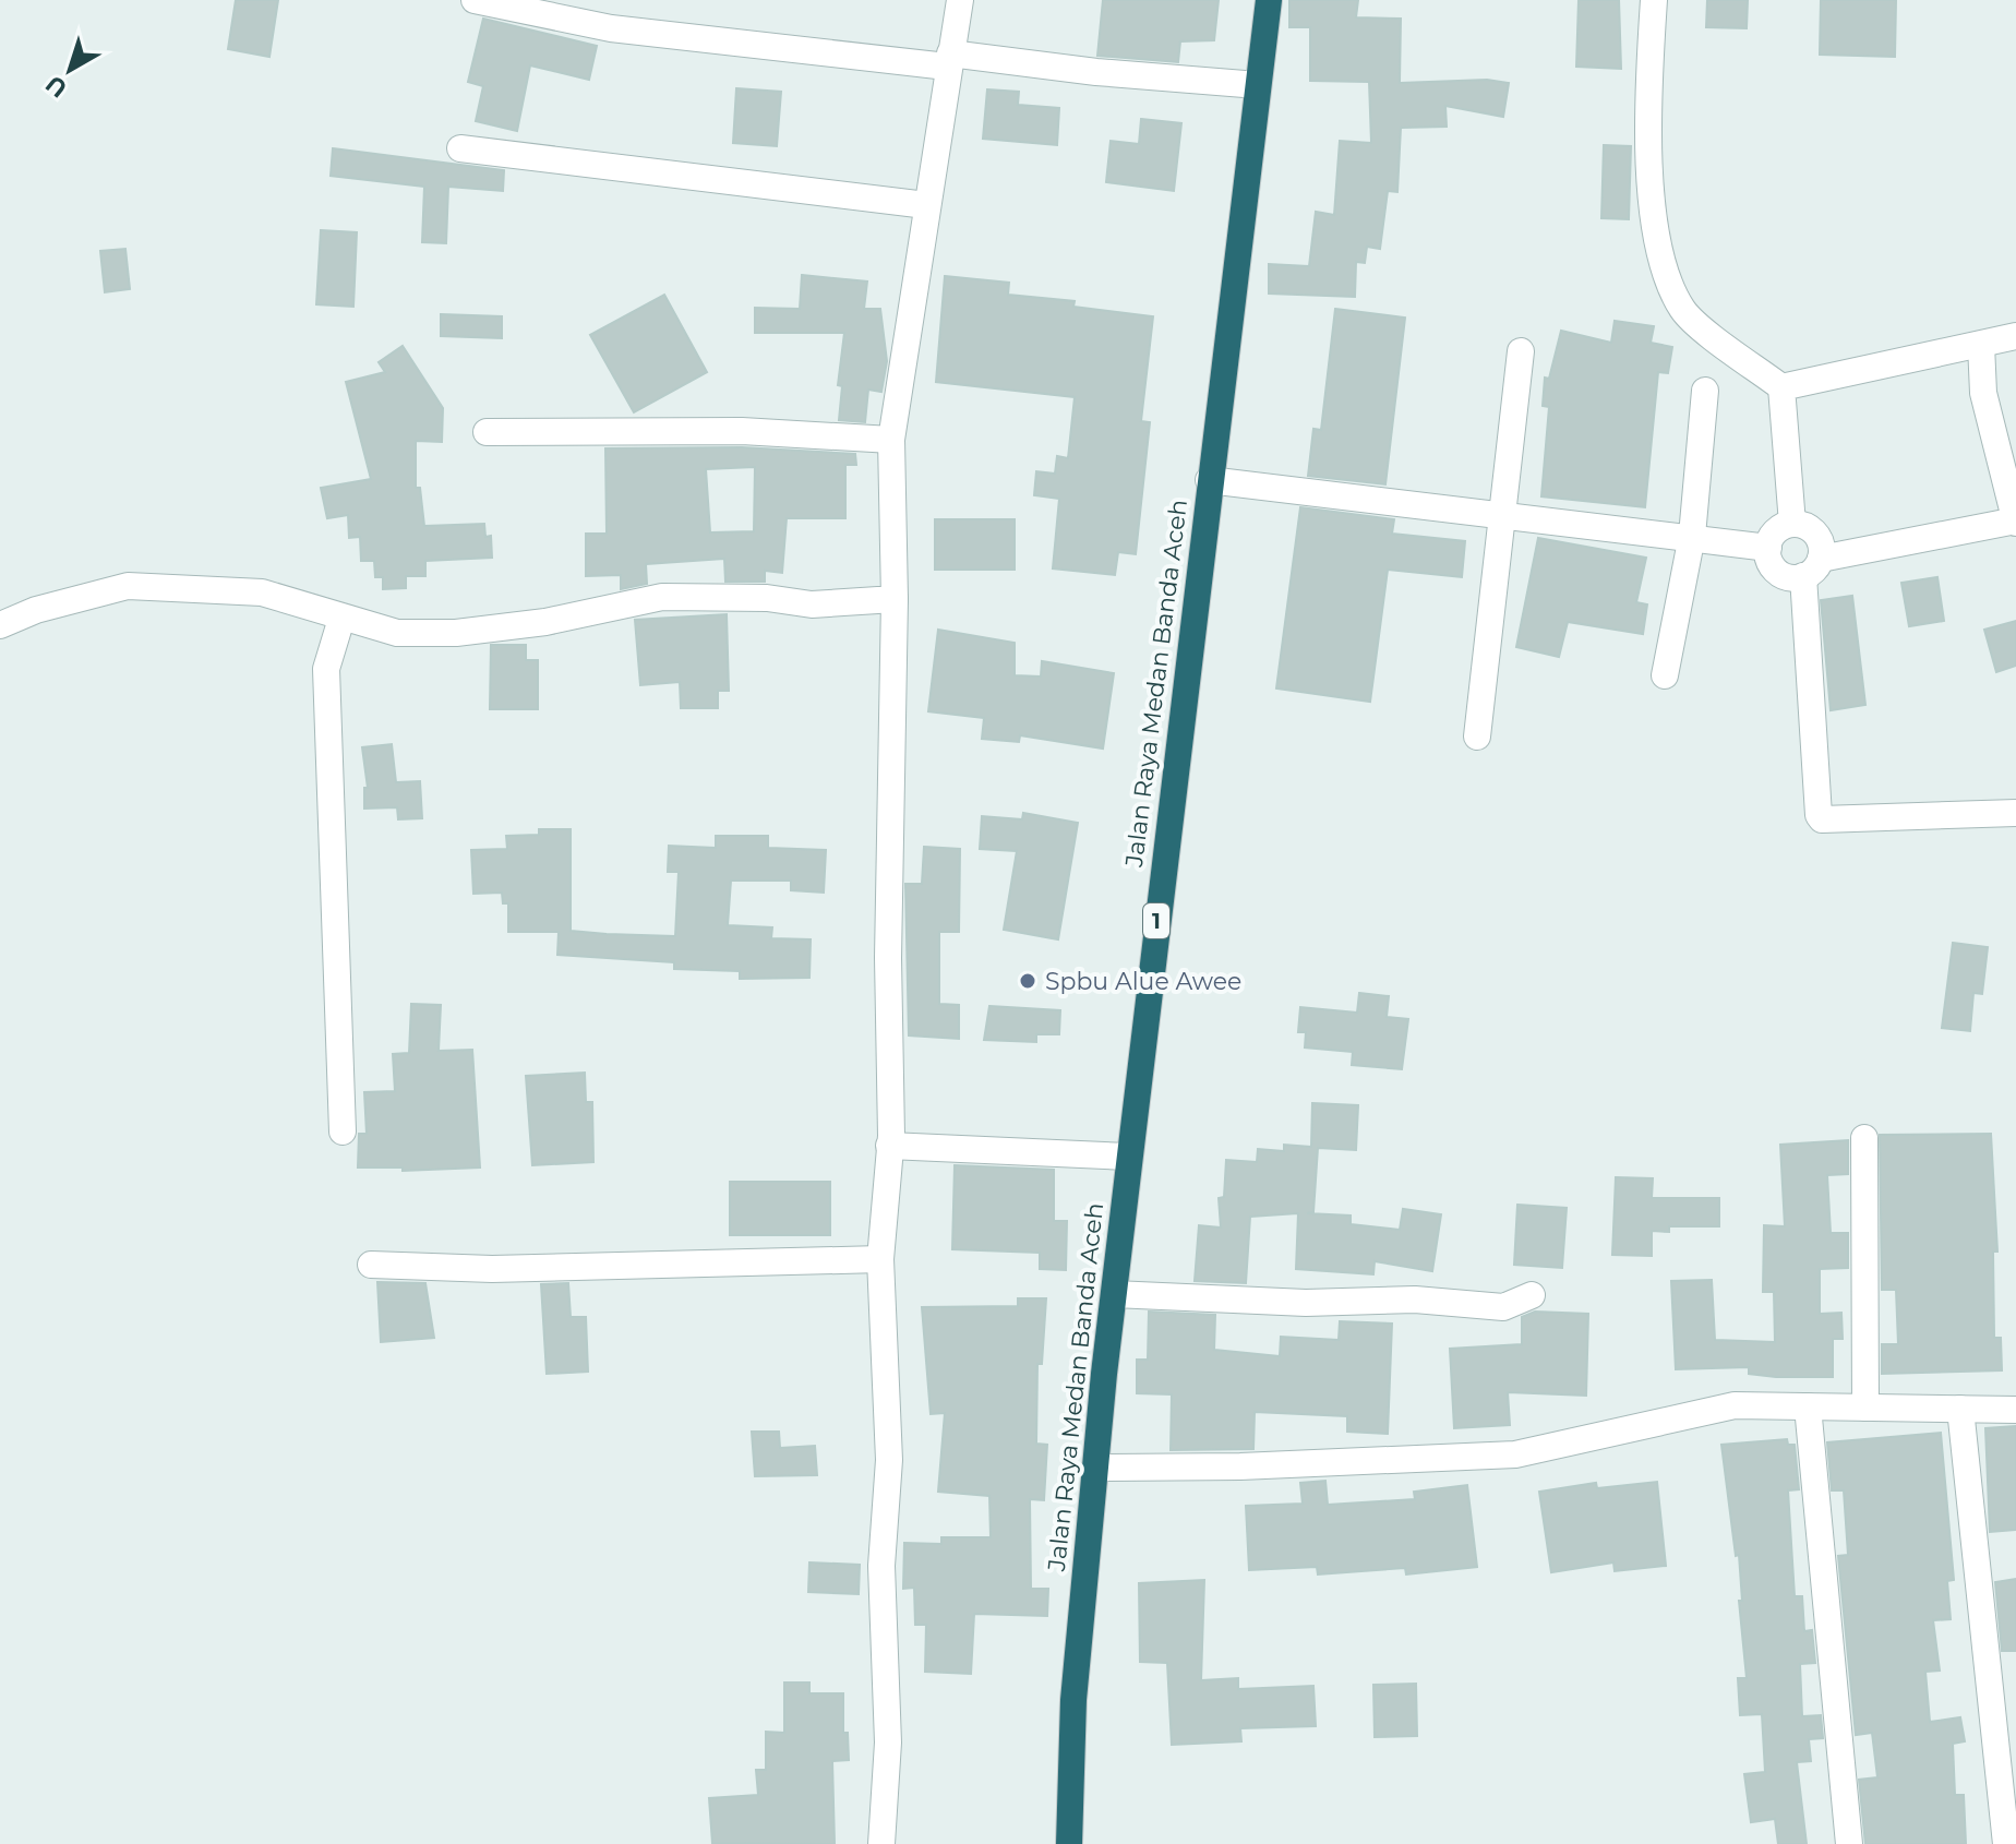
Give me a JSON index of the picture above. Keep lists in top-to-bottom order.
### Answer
{
  "streets": {
    "highway": ["Jalan Raya Medan Banda Aceh", "1"]
  },
  "places": ["Spbu Alue Awee"],
  "north": "bottom left"
}
